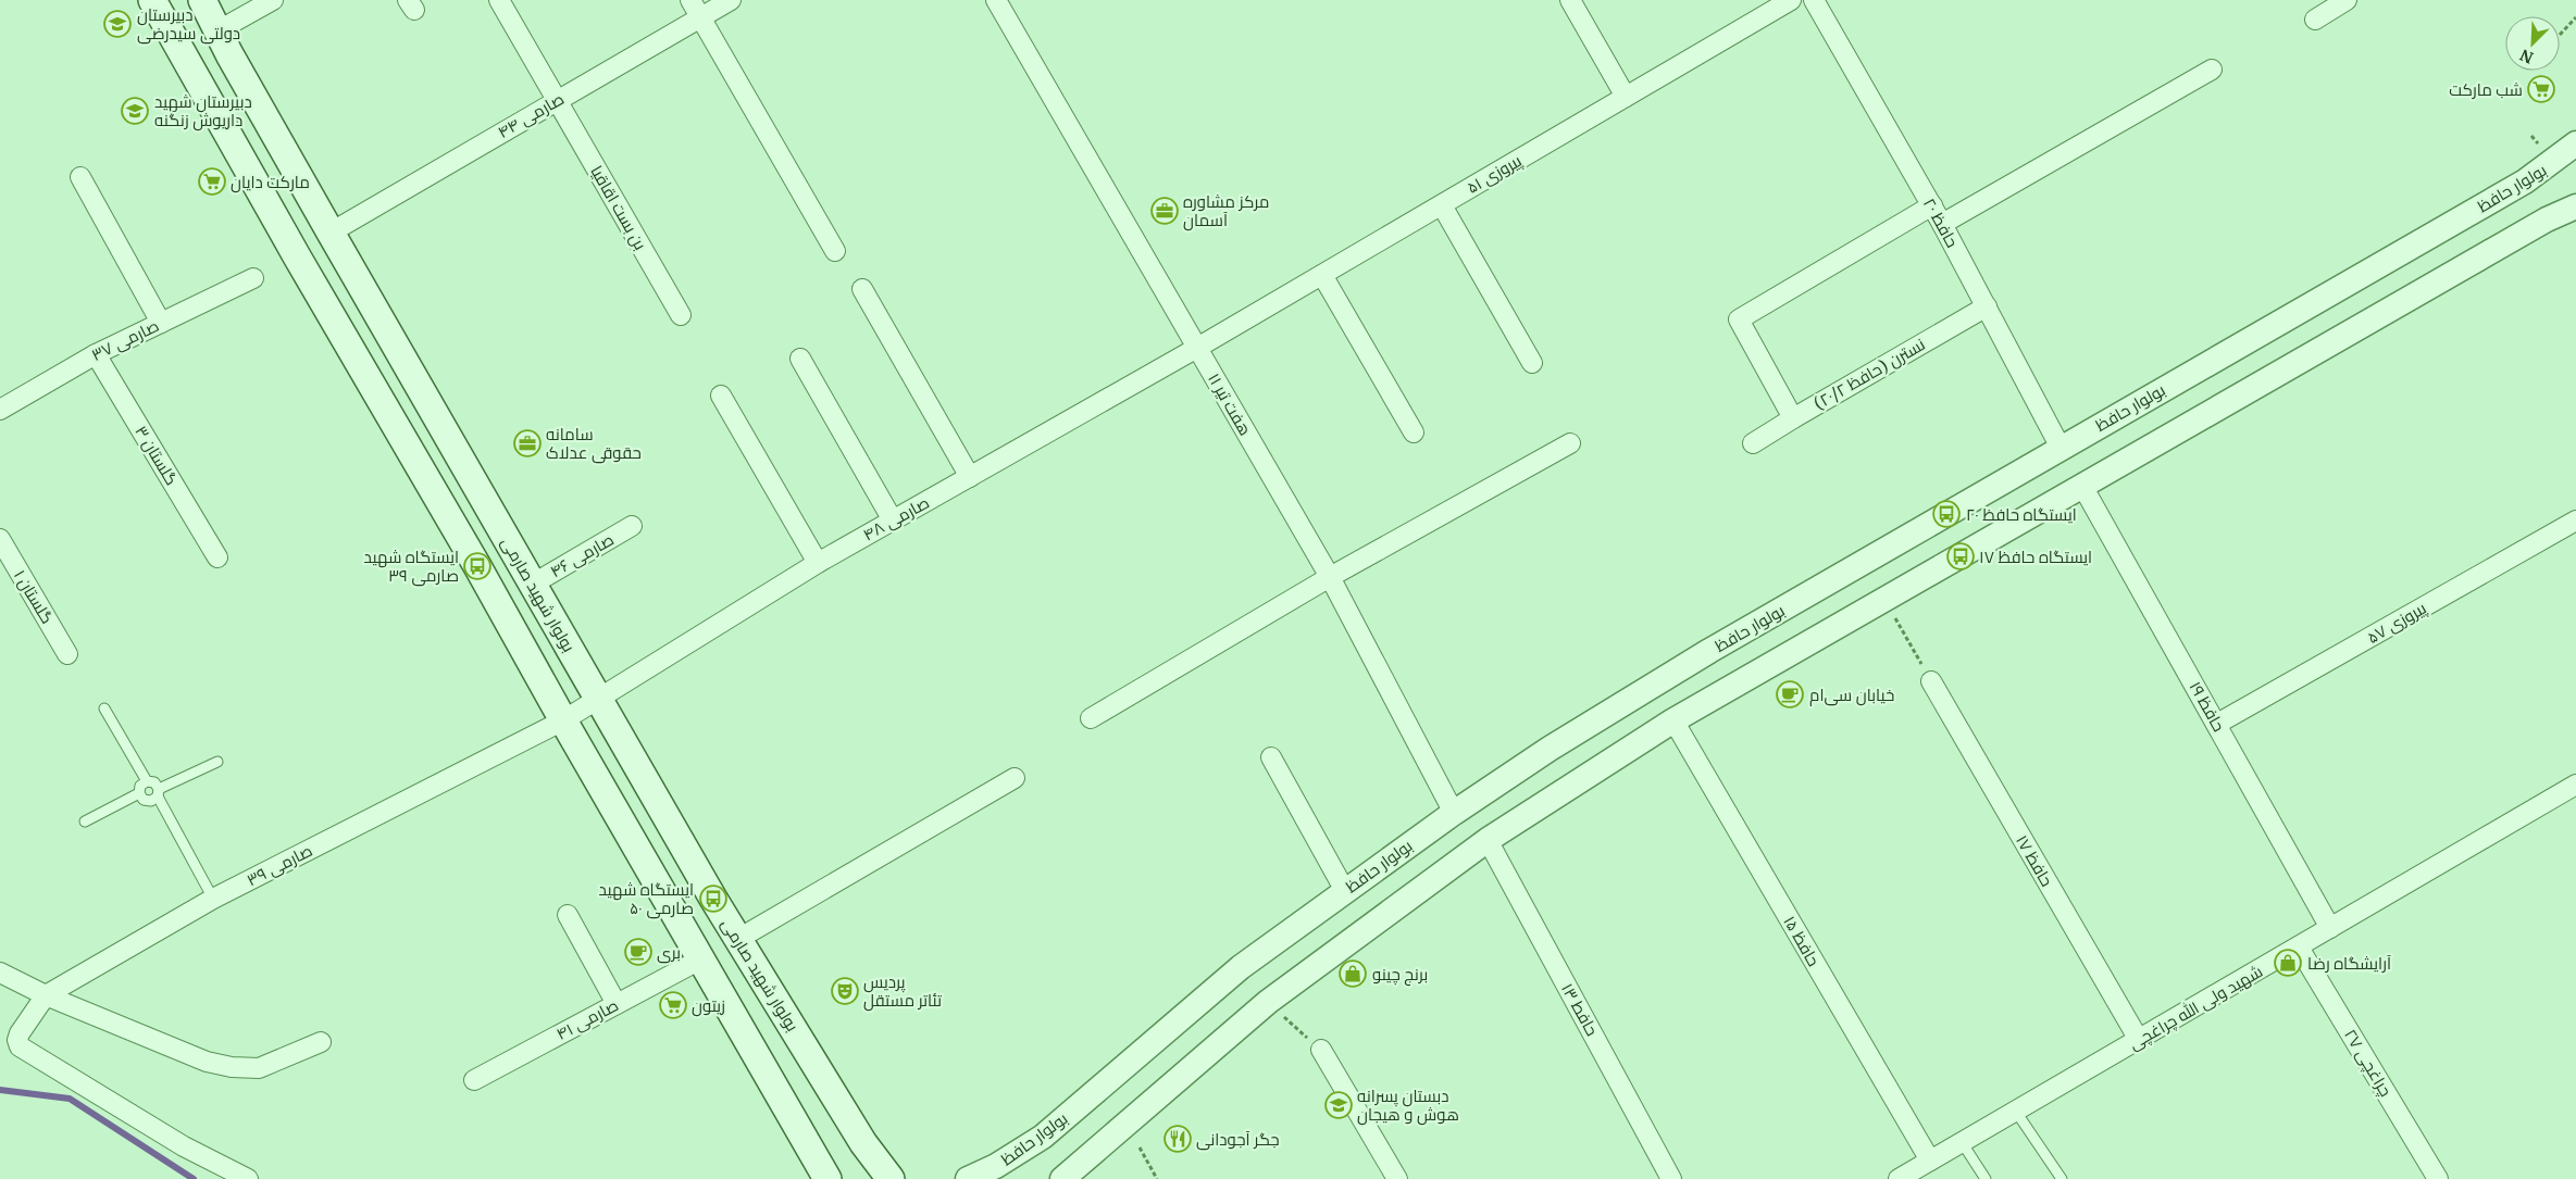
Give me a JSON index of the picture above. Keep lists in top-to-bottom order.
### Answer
{
  "streets": {
    "main road": ["بولوار شهید صارمی"],
    "street": [
      "صارمی ۴۴",
      "پیروزی ۵۱",
      "بولوار حافظ",
      "بن بست اقاقیا",
      "حافظ ۲۰",
      "صارمی ۳۷",
      "نسترن (حافظ ۲۰/۲)",
      "هفت تیر ۱۱",
      "گلستان ۳",
      "صارمی ۴۸",
      "صارمی ۴۶",
      "گلستان ۱",
      "پیروزی ۵۷",
      "حافظ ۱۹",
      "حافظ ۱۷",
      "صارمی ۳۹",
      "حافظ ۱۵",
      "شهید ولی الله چراغچی",
      "حافط ۱۳",
      "صارمی ۴۱",
      "چراغچی ۲۷"
    ]
  },
  "crossings": [
    ["صارمی ۴۴", "بن بست اقاقیا"],
    ["صارمی ۴۴", "بولوار شهید صارمی"],
    ["پیروزی ۵۱", "هفت تیر ۱۱"],
    ["پیروزی ۵۱", "صارمی ۴۸"],
    ["بولوار حافظ", "حافظ ۲۰"],
    ["بولوار حافظ", "هفت تیر ۱۱"],
    ["حافظ ۲۰", "نسترن (حافظ ۲۰/۲)"],
    ["صارمی ۳۷", "گلستان ۳"],
    ["هفت تیر ۱۱", "صارمی ۴۸"],
    ["صارمی ۴۸", "بولوار شهید صارمی"],
    ["صارمی ۴۸", "صارمی ۳۹"],
    ["صارمی ۴۶", "بولوار شهید صارمی"],
    ["بولوار شهید صارمی", "صارمی ۳۹"],
    ["پیروزی ۵۷", "حافظ ۱۹"],
    ["حافظ ۱۹", "شهید ولی الله چراغچی"],
    ["حافظ ۱۷", "شهید ولی الله چراغچی"],
    ["حافظ ۱۵", "شهید ولی الله چراغچی"],
    ["شهید ولی الله چراغچی", "چراغچی ۲۷"]
  ],
  "places": {
    "school or university": ["دبیرستان دولتی سیدرضی", "دبیرستان شهید داریوش زنگنه", "دبستان پسرانه هوش و هیجان"],
    "supermarket": ["شب مارکت", "مارکت دایان", "زیتون"],
    "office": ["مرکز مشاوره آسمان", "سامانه حقوقی عدلاک"],
    "bus stop": [
      "ایستگاه حافظ ۲۰",
      "ایستگاه حافظ ۱۷",
      "ایستگاه شهید صارمی ۳۹",
      "ایستگاه شهید صارمی ۵۰"
    ],
    "cafe": ["خیابان سی‌ام", "بری"],
    "shop": ["آرایشگاه رضا", "برنج چینو"],
    "theatre": ["پردیس تئاتر مستقل"],
    "restaurant": ["جگر آجودانی"]
  },
  "north": "bottom left"
}
